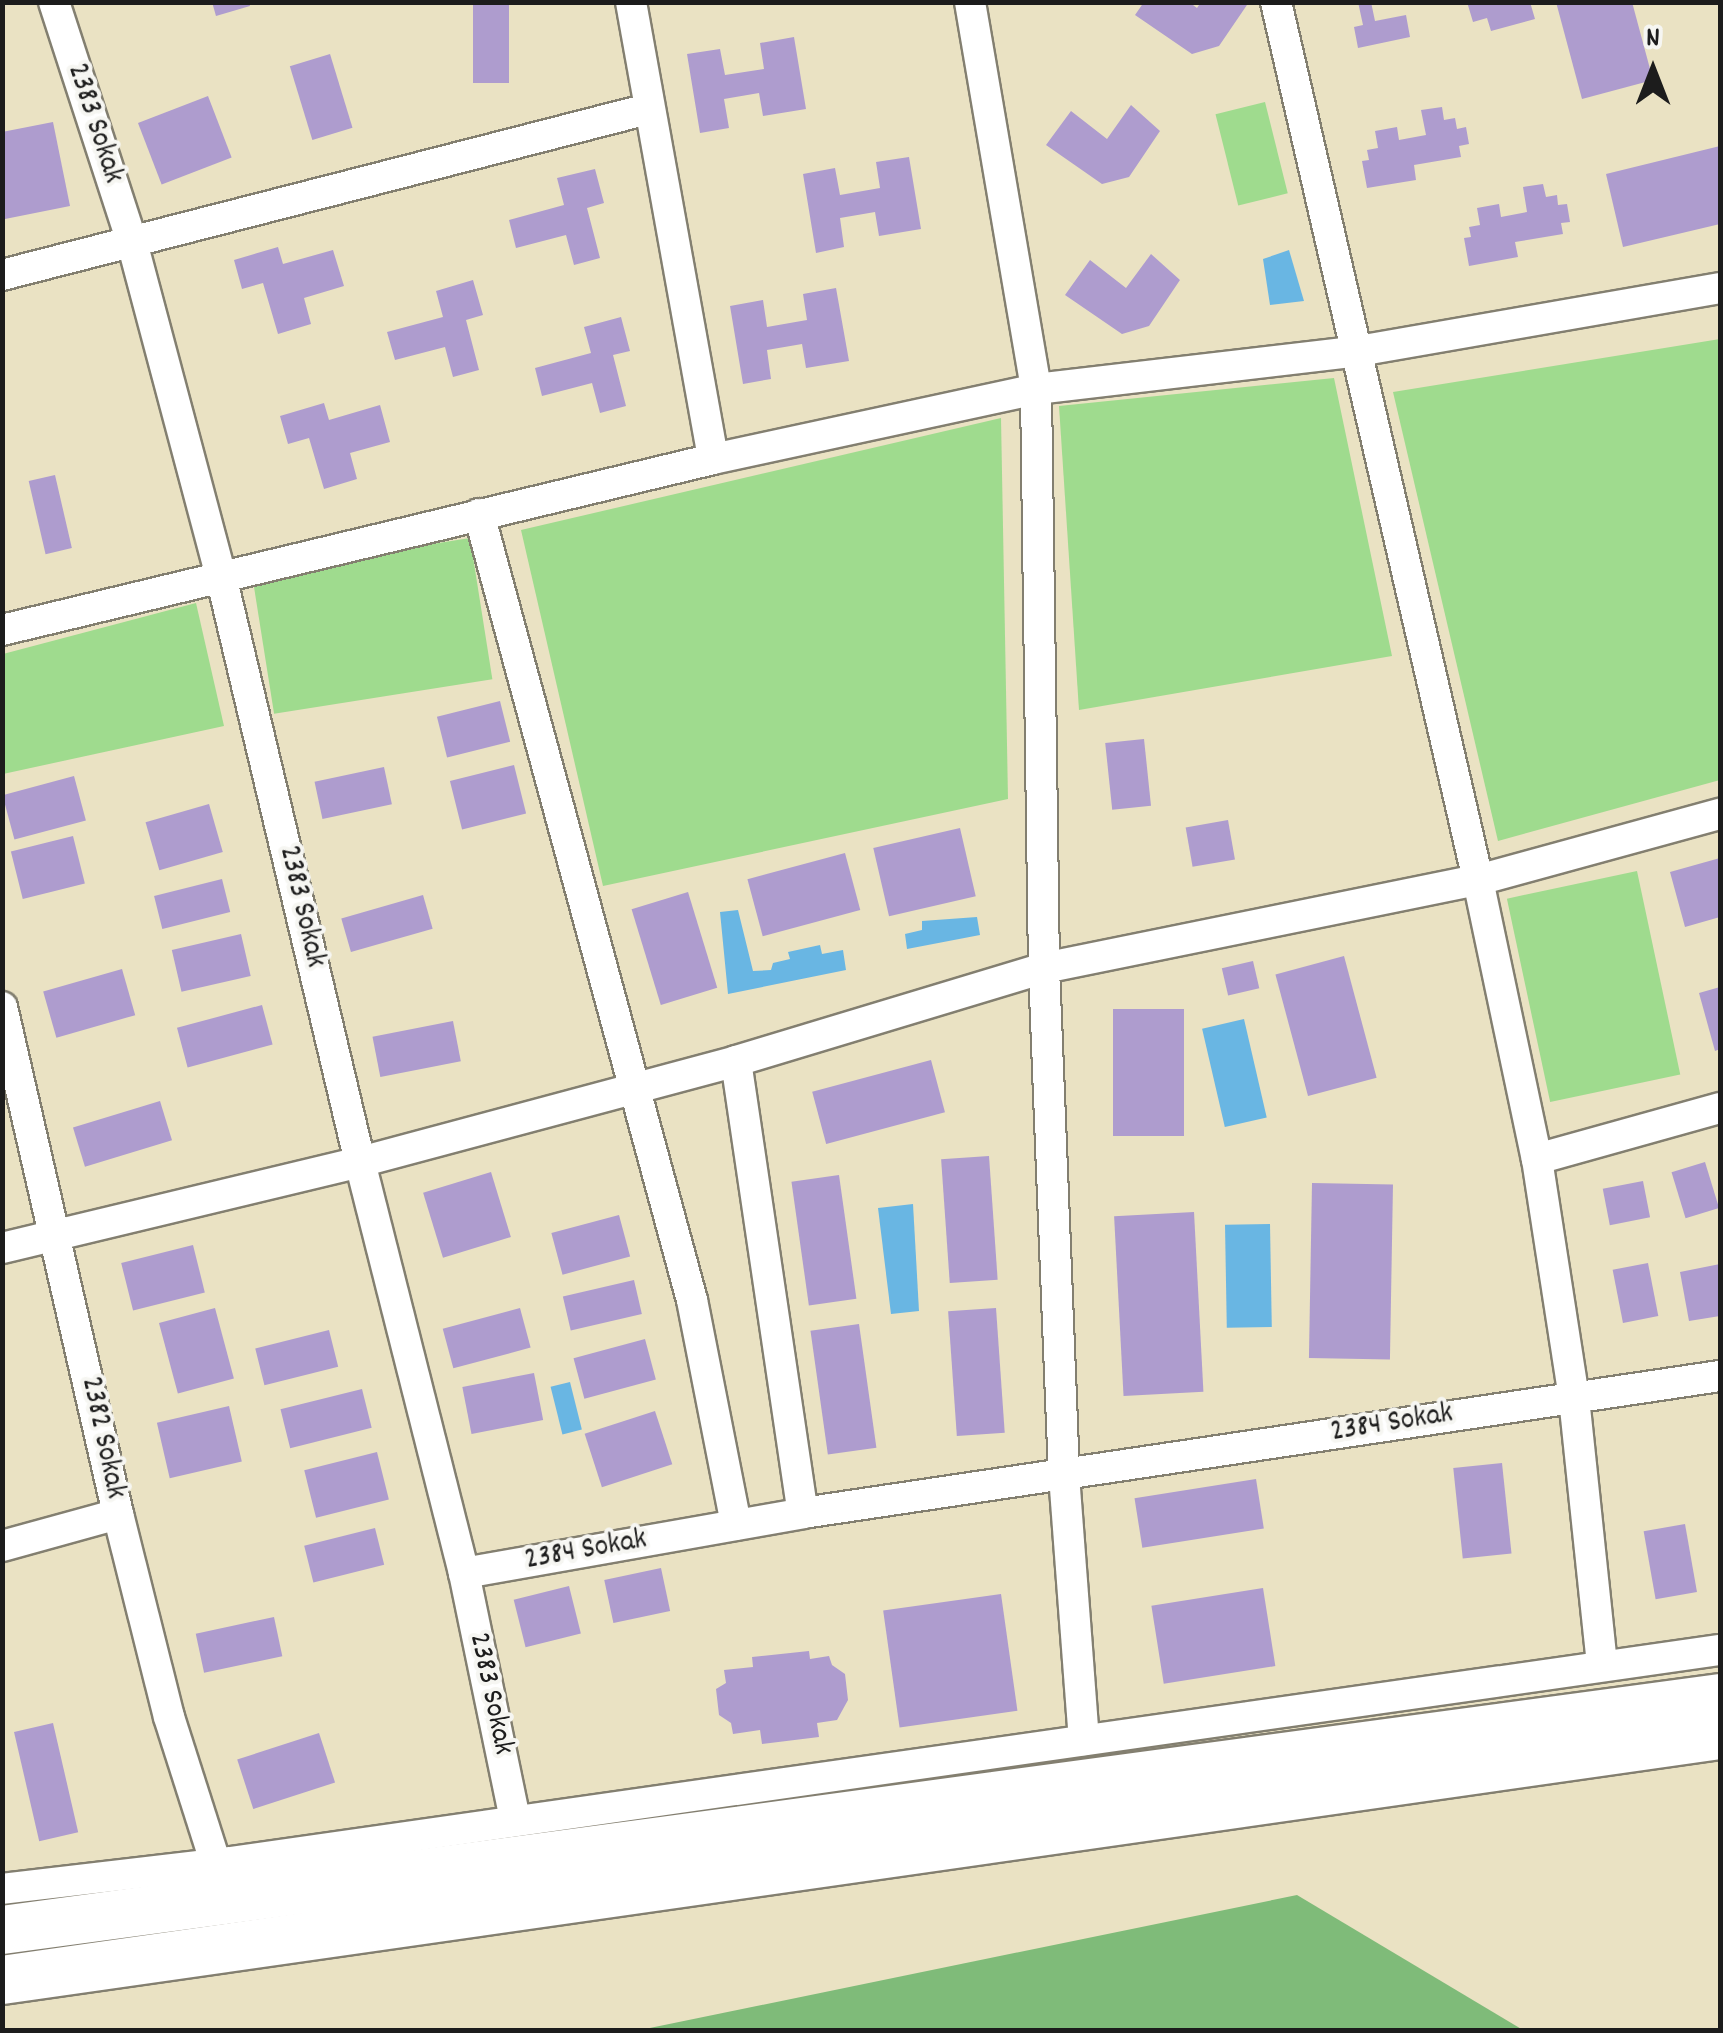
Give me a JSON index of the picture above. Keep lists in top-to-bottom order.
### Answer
{
  "streets": {
    "street": ["2383 Sokak", "2384 Sokak", "2382 Sokak"]
  },
  "crossings": [
    ["2383 Sokak", "2384 Sokak"]
  ],
  "north": "top"
}
